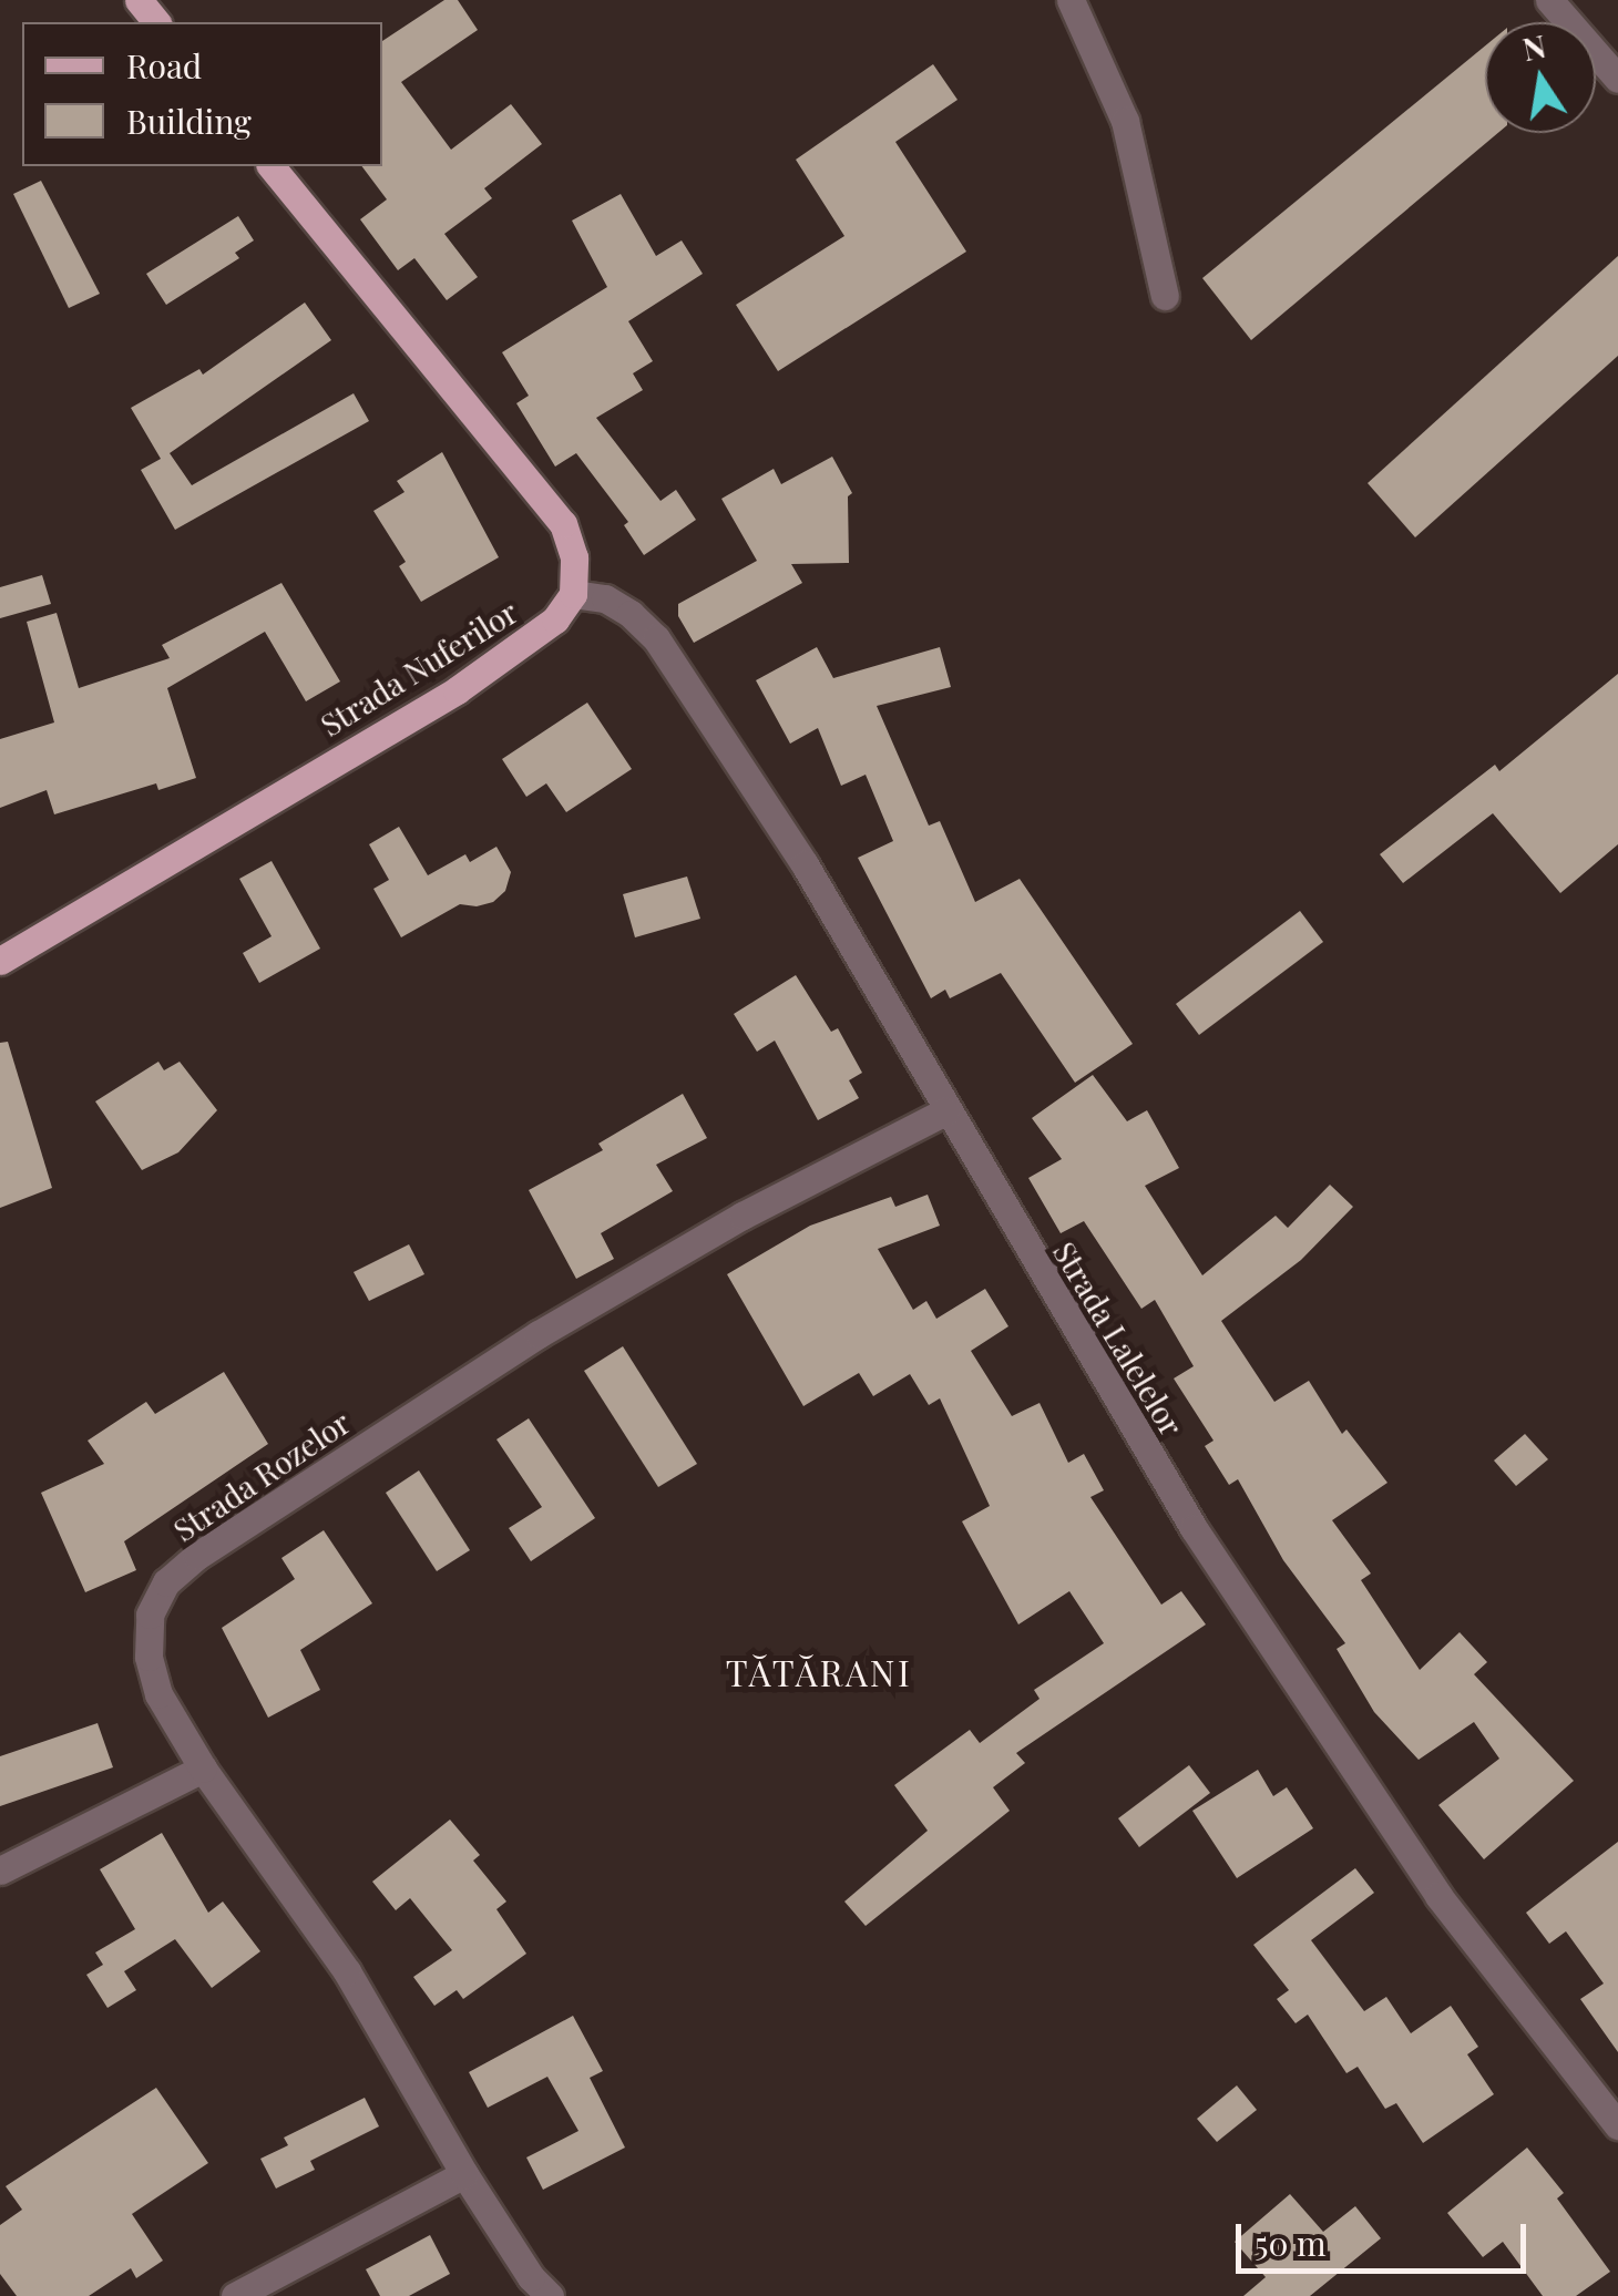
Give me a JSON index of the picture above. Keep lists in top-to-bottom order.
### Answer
{
  "streets": {
    "main road": ["Strada Nuferilor"],
    "street": ["Strada Lalelelor", "Strada Rozelor"]
  },
  "crossings": [
    ["Strada Nuferilor", "Strada Lalelelor"],
    ["Strada Lalelelor", "Strada Rozelor"]
  ],
  "districts": ["TĂTĂRANI"],
  "legend": ["Road", "Building"],
  "scale_bar": "50 m",
  "north": "top"
}
